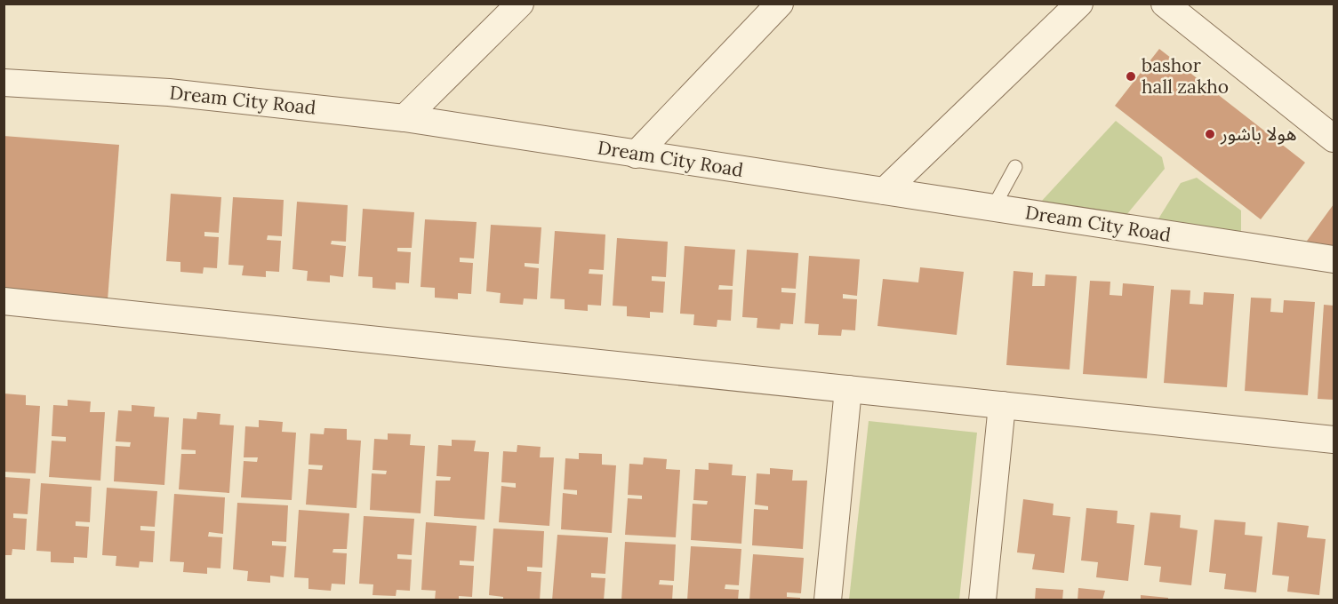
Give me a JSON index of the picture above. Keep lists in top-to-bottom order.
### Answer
{
  "streets": {
    "street": ["Dream City Road"]
  },
  "places": ["bashor hall zakho", "هولا باشور"]
}
